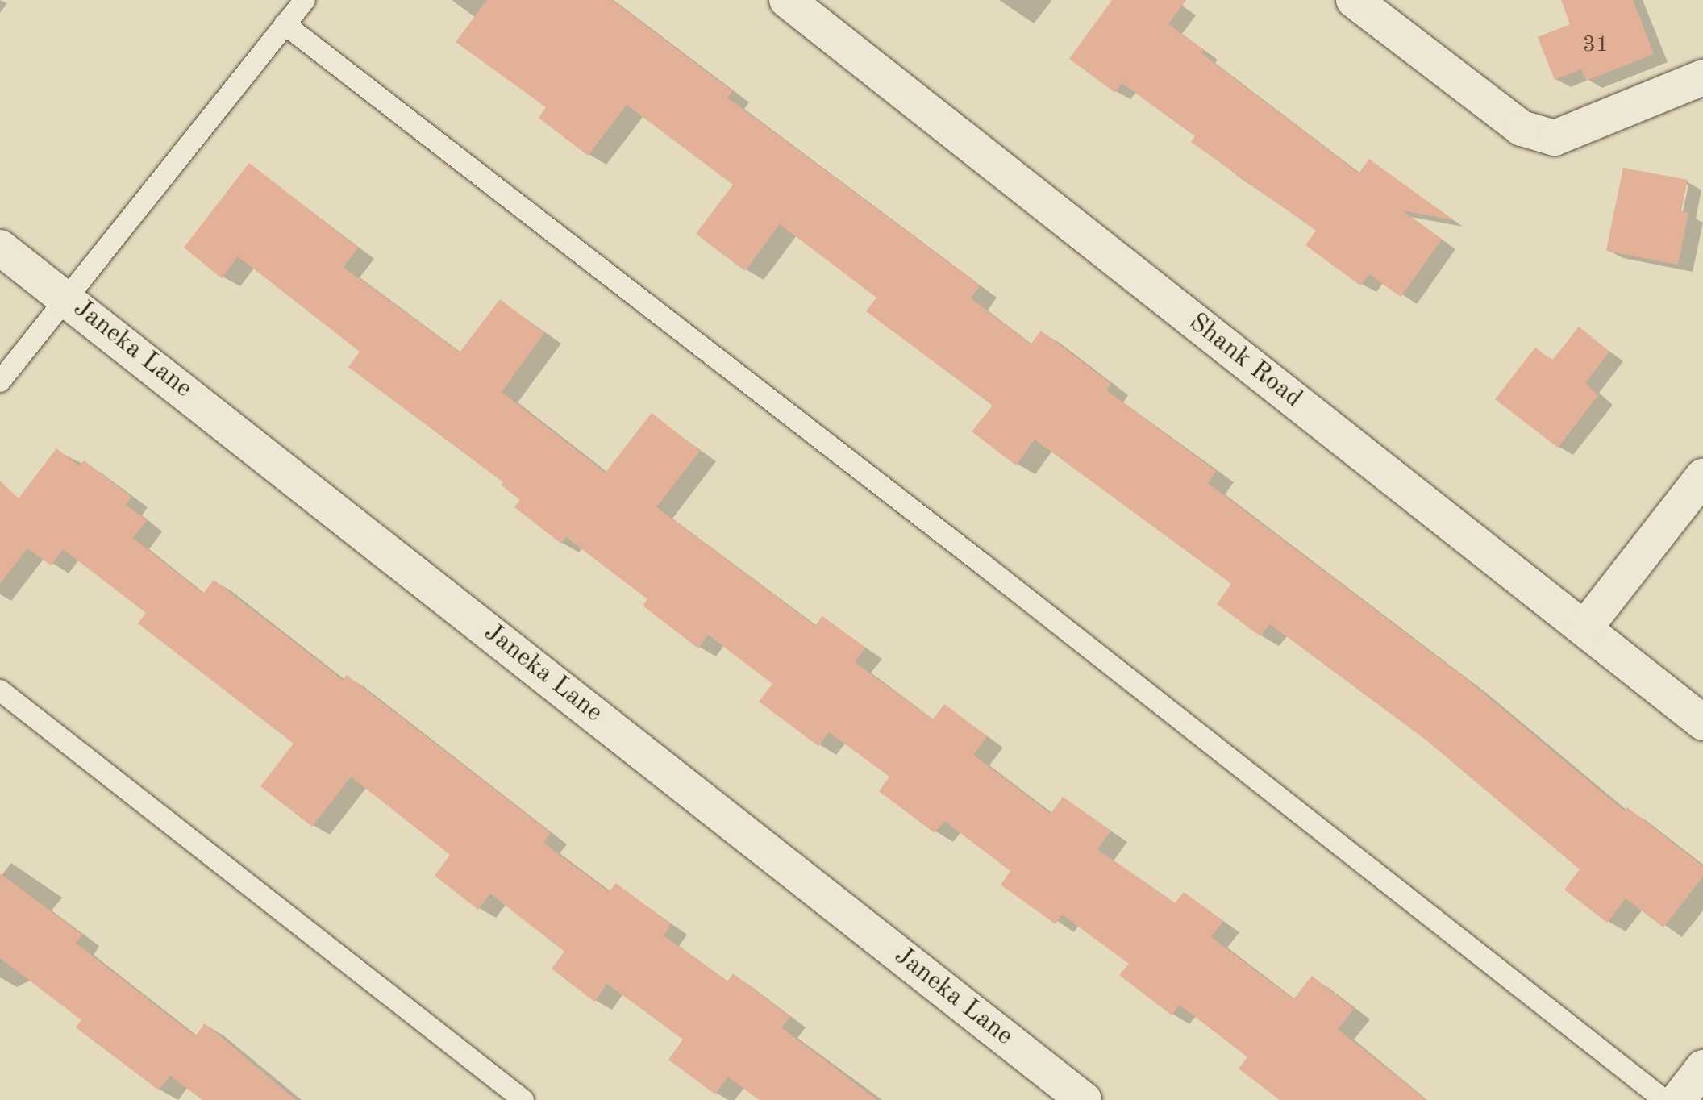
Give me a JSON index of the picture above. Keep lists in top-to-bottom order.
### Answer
{
  "streets": {
    "street": ["Janeka Lane", "Shank Road"]
  },
  "house_numbers": ["31"]
}
